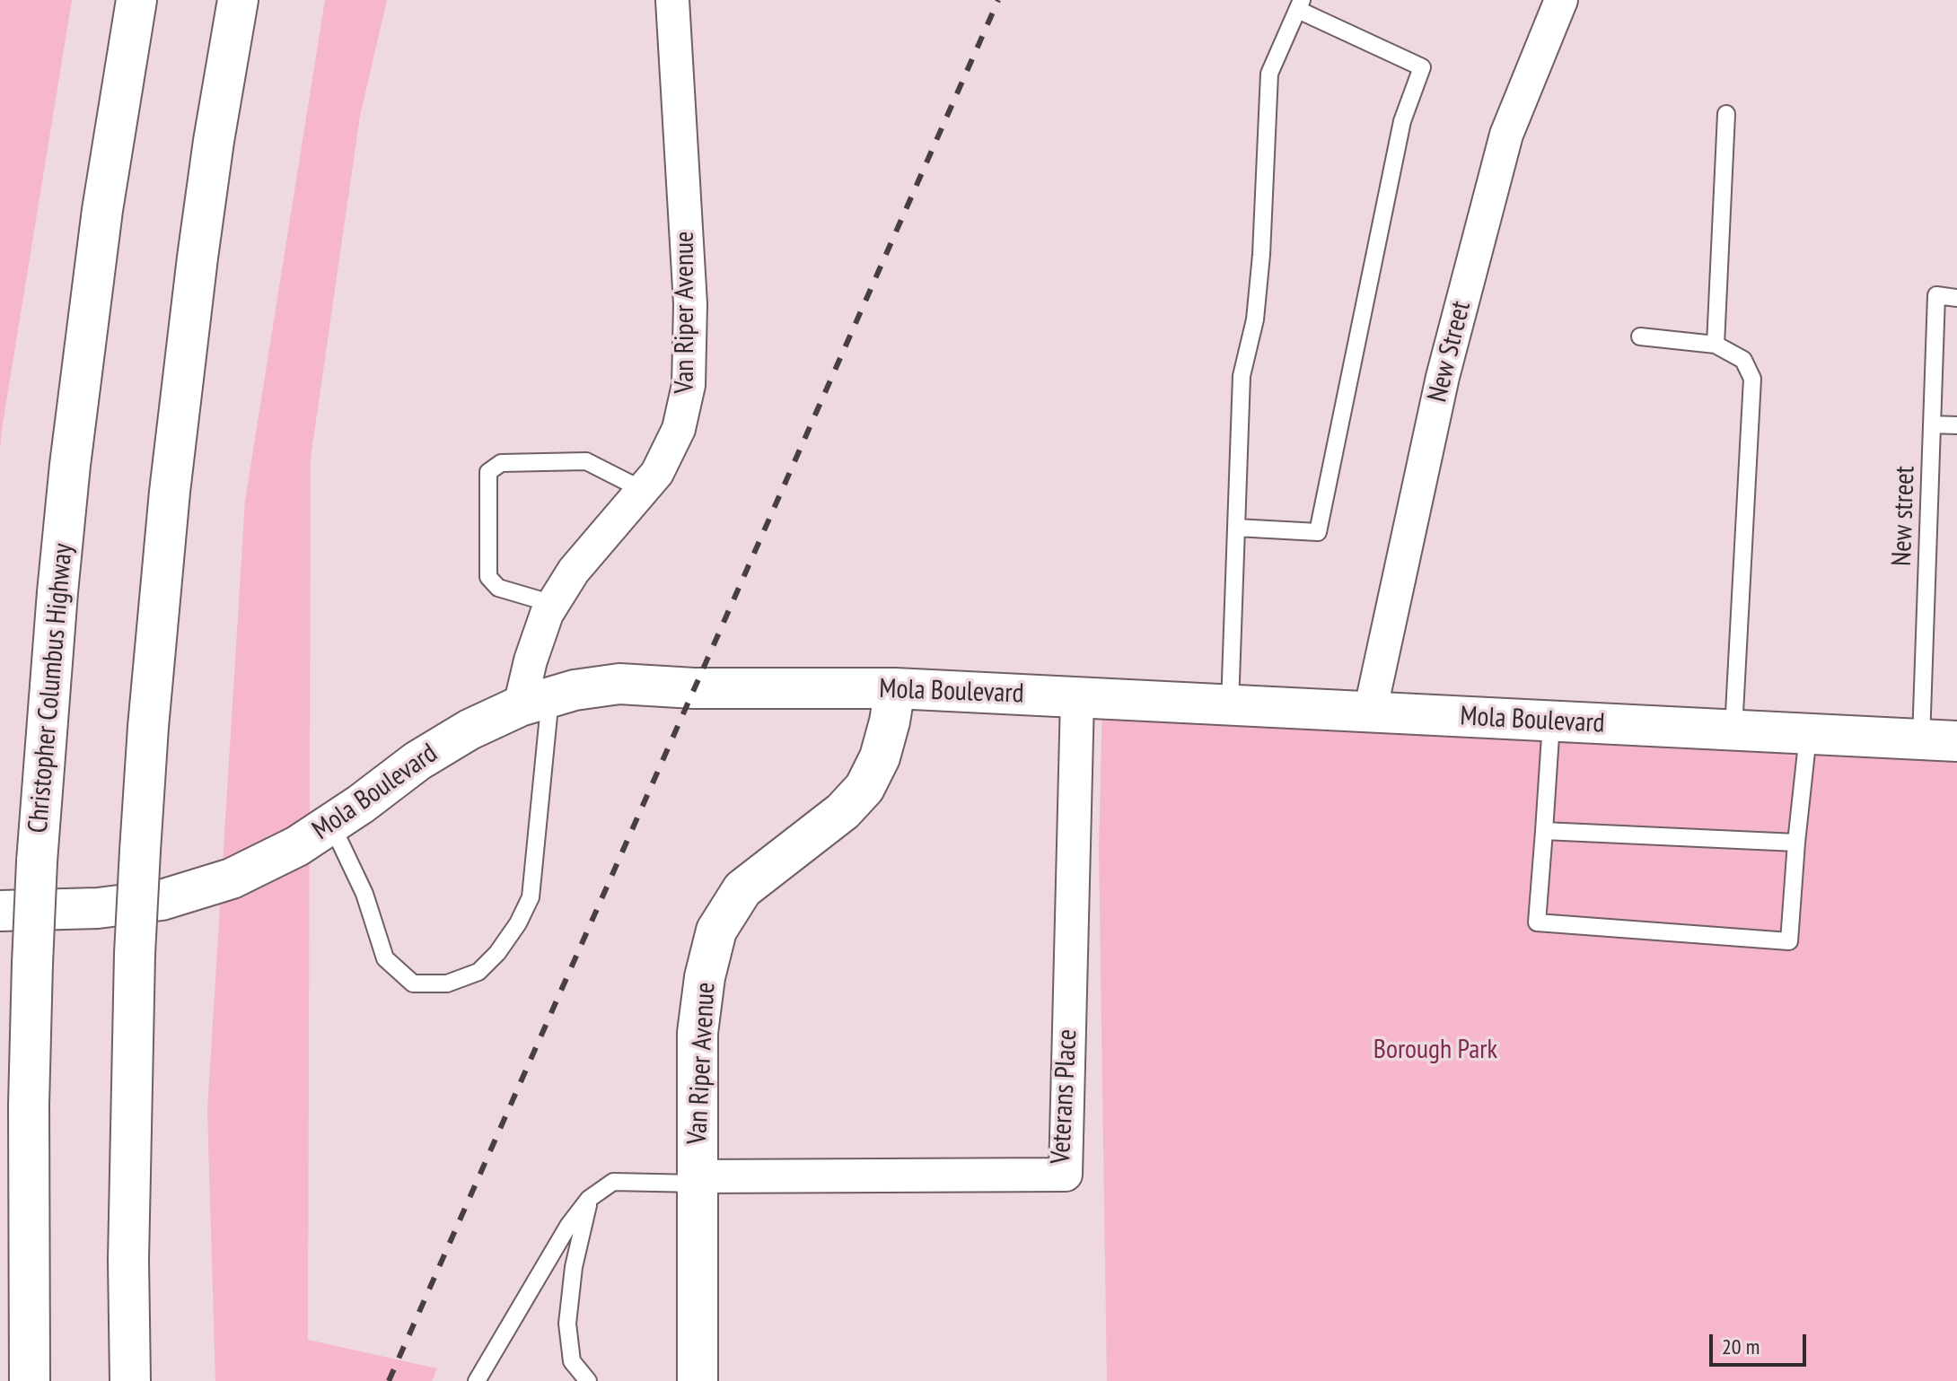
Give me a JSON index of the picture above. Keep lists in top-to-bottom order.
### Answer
{
  "streets": {
    "main road": ["Van Riper Avenue", "Christopher Columbus Highway", "Mola Boulevard"],
    "street": ["New Street", "Veterans Place"],
    "lane": ["New street"]
  },
  "crossings": [
    ["Van Riper Avenue", "Mola Boulevard"],
    ["Van Riper Avenue", "Veterans Place"],
    ["New Street", "Mola Boulevard"],
    ["New street", "Mola Boulevard"],
    ["Mola Boulevard", "Veterans Place"]
  ],
  "parks": ["Borough Park"],
  "scale_bar": "20 m"
}
